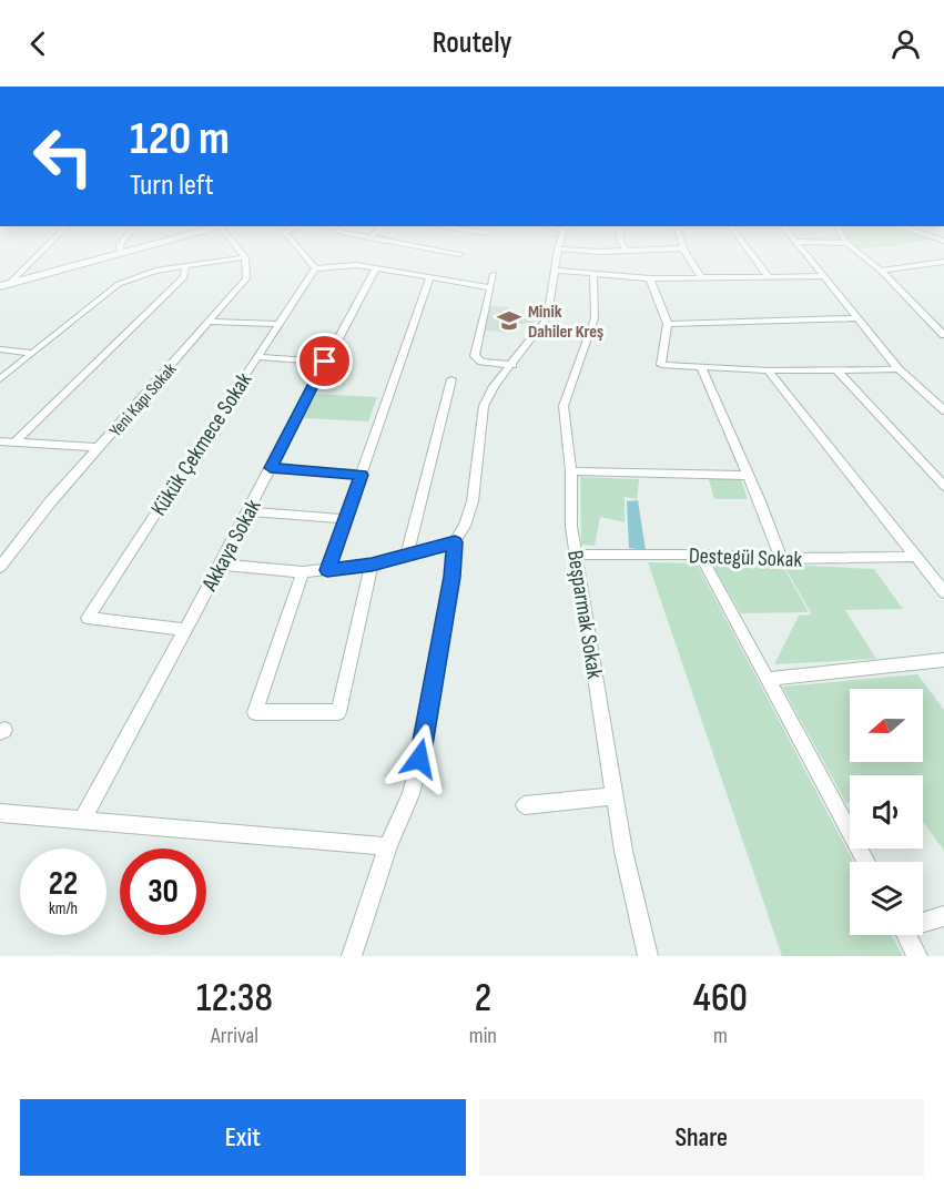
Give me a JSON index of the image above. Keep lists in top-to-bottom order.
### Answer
{
  "streets": {
    "street": [
      "Yeni Kapı Sokak",
      "Kükük Çekmece Sokak",
      "Akkaya Sokak",
      "Destegül Sokak",
      "Beşparmak Sokak"
    ]
  },
  "crossings": [
    ["Kükük Çekmece Sokak", "Akkaya Sokak"],
    ["Destegül Sokak", "Beşparmak Sokak"]
  ],
  "places": {
    "school or university": ["Minik Dahiler Kreş"]
  },
  "north": "left",
  "page": {
    "header": "Routely",
    "turn": ["120 m", "Turn left"],
    "speed": "22 km/h",
    "limit": "30",
    "eta": [
      "12:38",
      "Arrival",
      "2",
      "min",
      "460",
      "m"
    ],
    "buttons": ["Exit", "Share"]
  }
}
